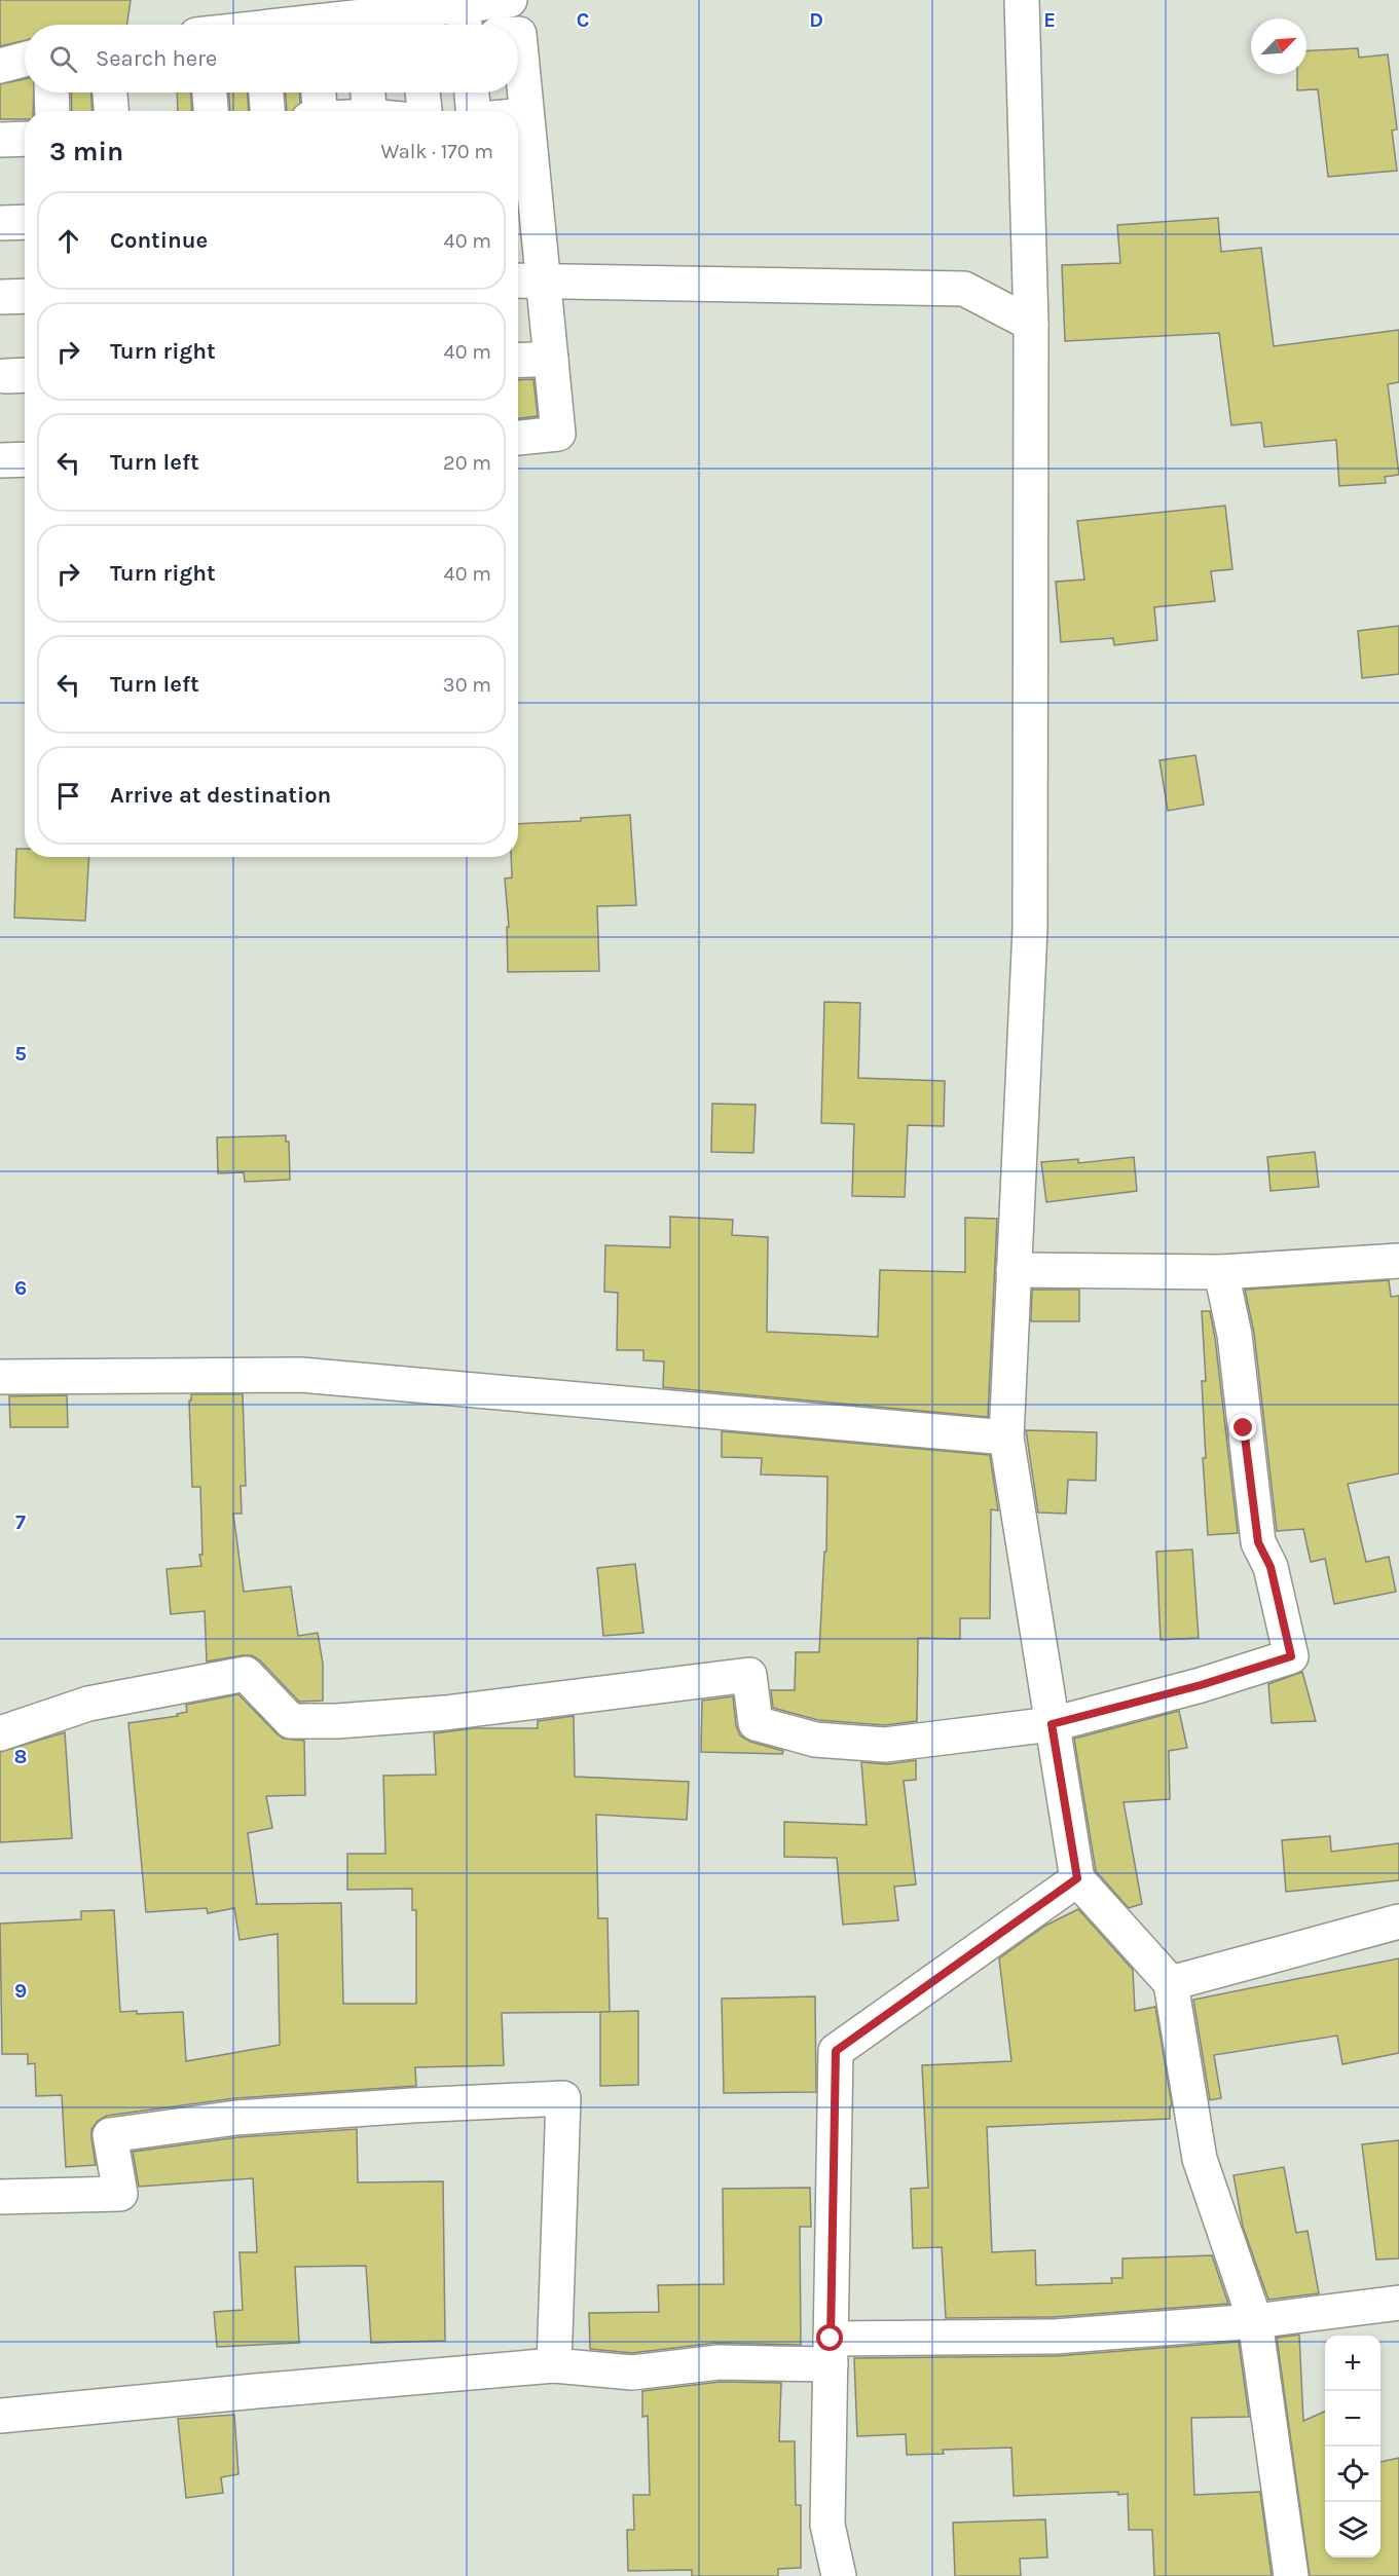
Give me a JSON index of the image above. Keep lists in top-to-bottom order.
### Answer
{
  "north": "top right",
  "page": {
    "search": "Search here",
    "heading": ["3 min", "Walk · 170 m"],
    "list": [
      ["Continue", "40 m"],
      ["Turn right", "40 m"],
      ["Turn left", "20 m"],
      ["Turn right", "40 m"],
      ["Turn left", "30 m"],
      "Arrive at destination"
    ],
    "map_buttons": ["+", "−"]
  },
  "grid": {
    "columns": ["C", "D", "E"],
    "rows": [
      "5",
      "6",
      "7",
      "8",
      "9"
    ]
  }
}
